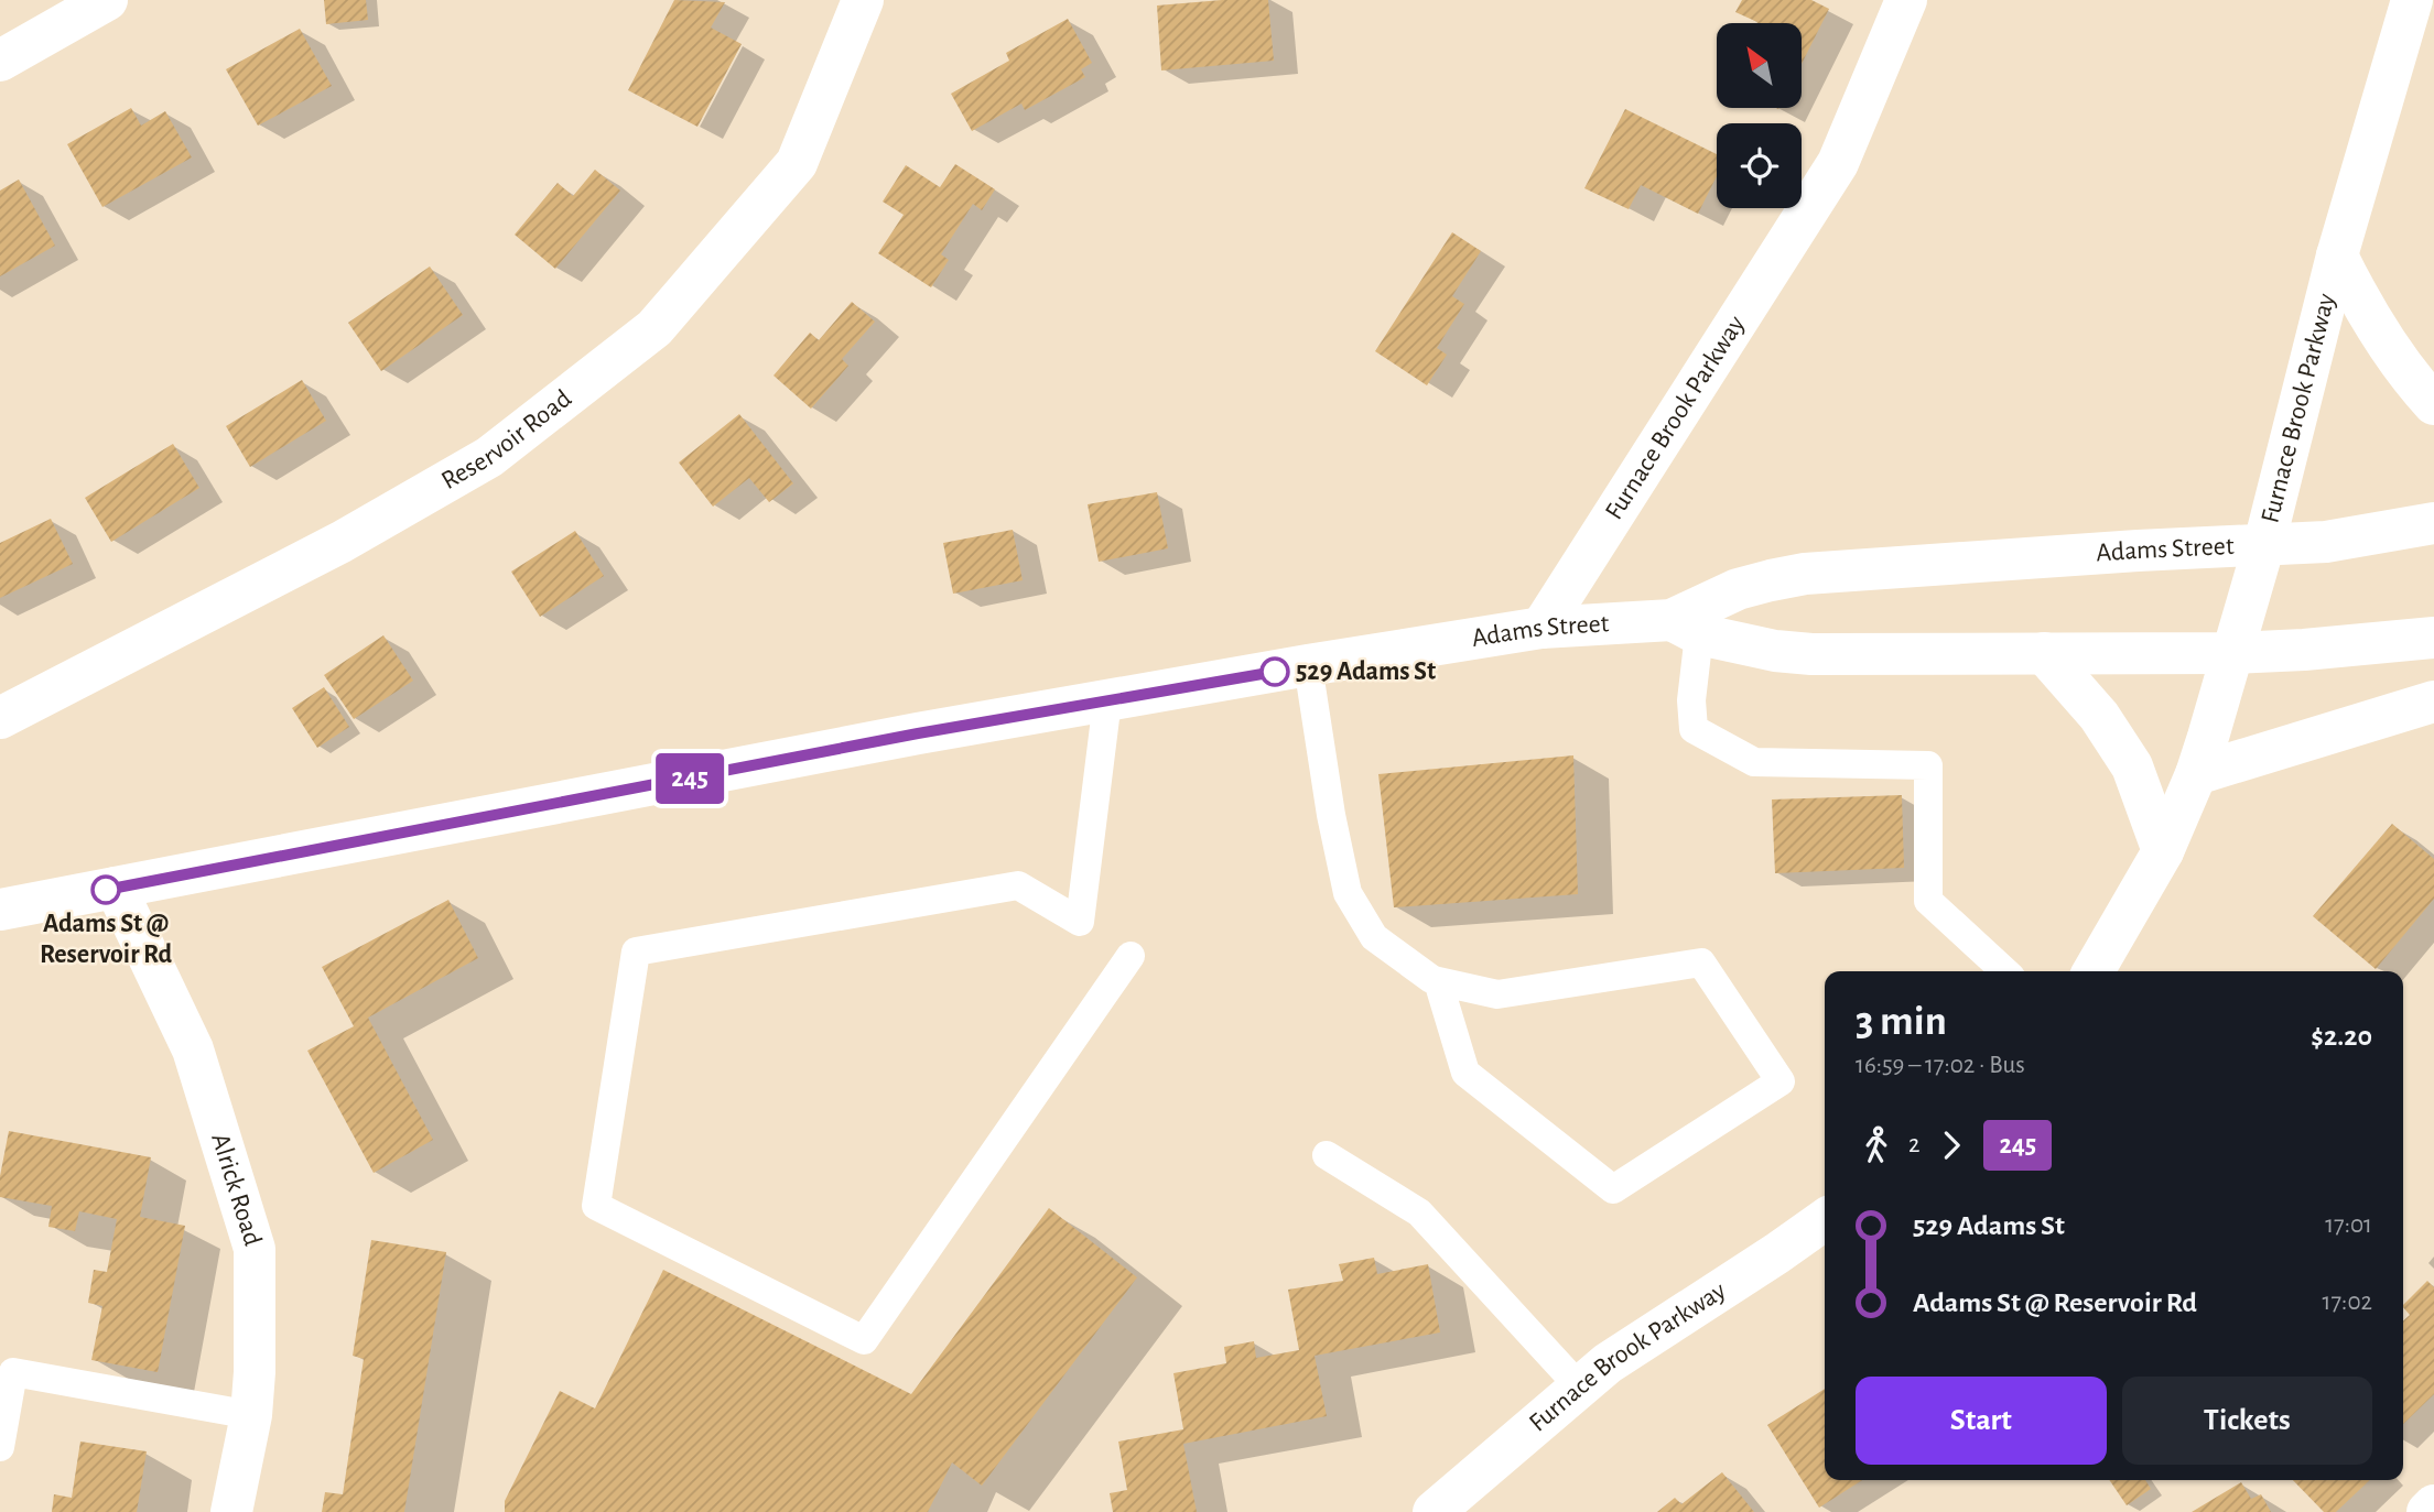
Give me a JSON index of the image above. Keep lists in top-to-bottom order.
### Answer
{
  "streets": {
    "main road": [
      "Furnace Brook Parkway",
      "Reservoir Road",
      "Adams Street",
      "Alrick Road"
    ]
  },
  "crossings": [
    ["Furnace Brook Parkway", "Adams Street"],
    ["Adams Street", "Alrick Road"]
  ],
  "places": ["529 Adams St", "Adams St @ Reservoir Rd"],
  "lines": ["bus line 245"],
  "north": "top left",
  "page": {
    "on_map": "245",
    "heading": ["3 min", "16:59 – 17:02 · Bus", "$2.20"],
    "legs": ["2", "245"],
    "list": [
      {
        "name": "529 Adams St",
        "value": "17:01"
      },
      {
        "name": "Adams St @ Reservoir Rd",
        "value": "17:02"
      }
    ],
    "buttons": ["Start", "Tickets"]
  }
}
